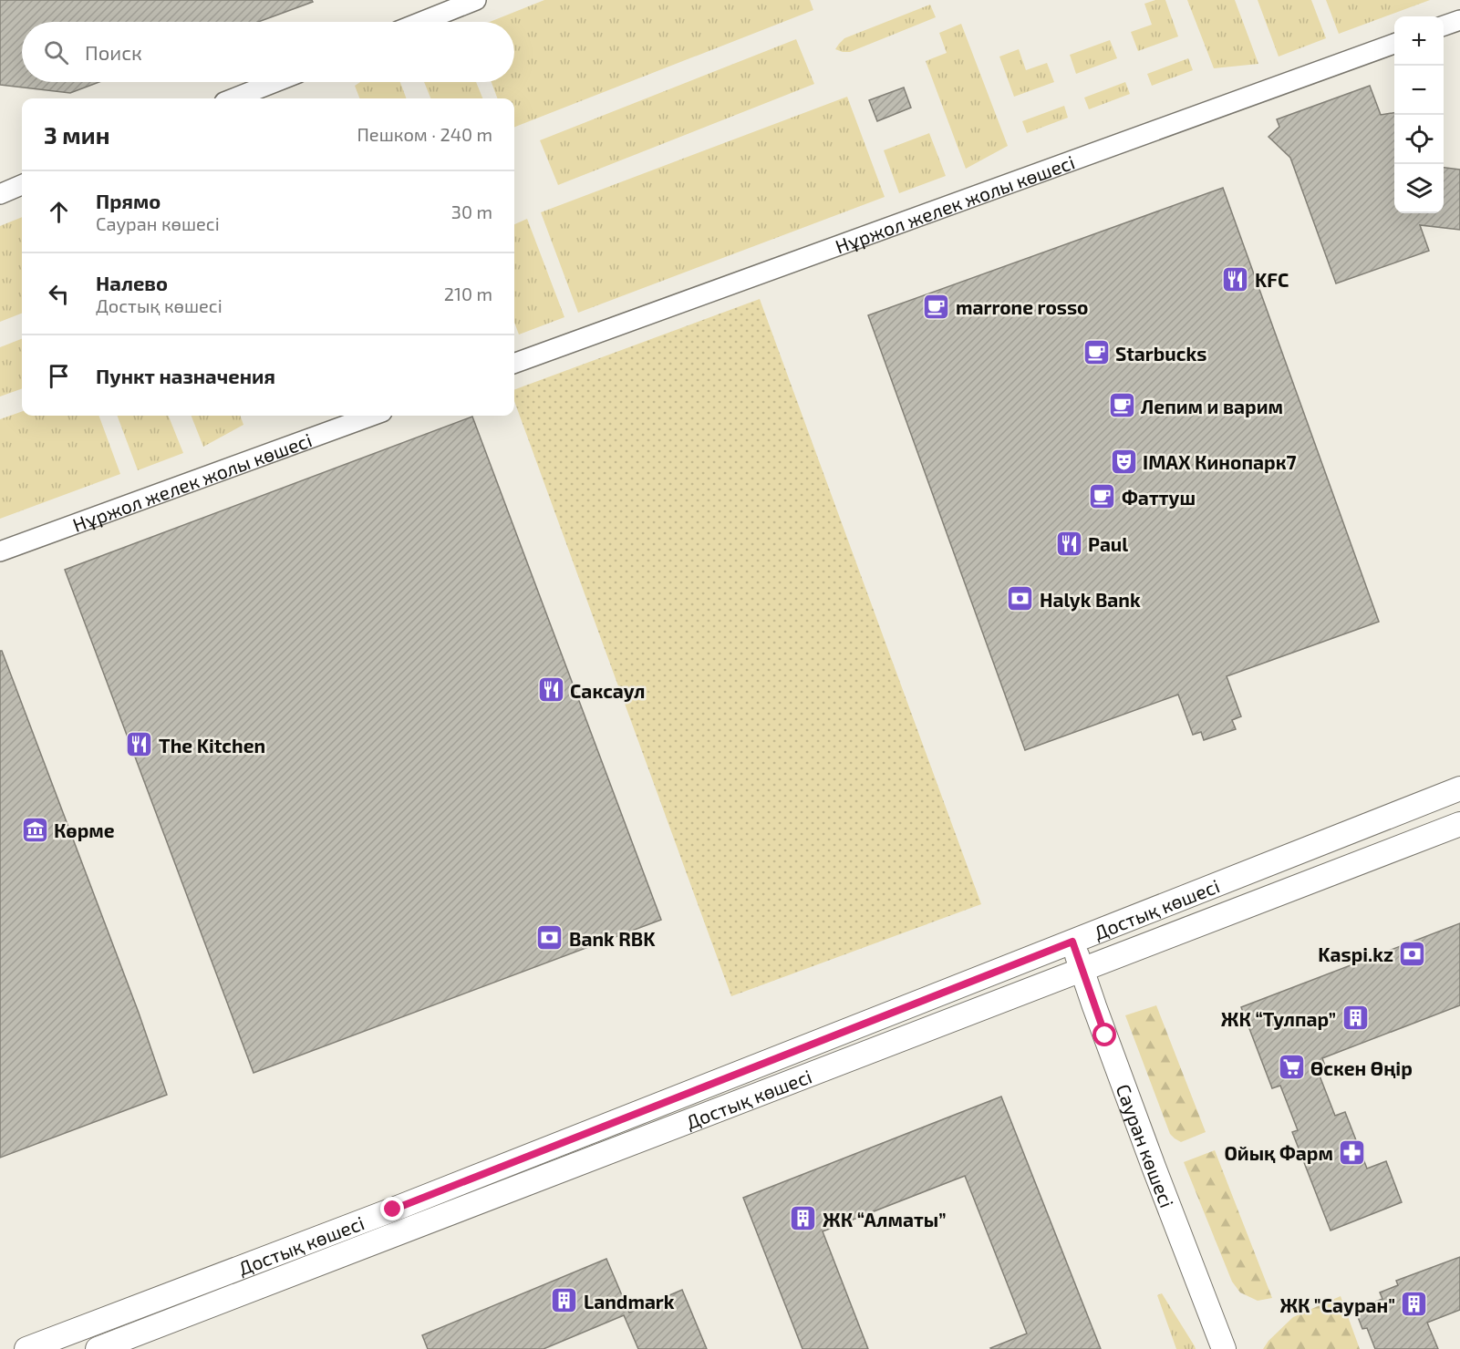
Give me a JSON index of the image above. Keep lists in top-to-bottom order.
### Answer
{
  "streets": {
    "street": ["Нұржол желек жолы көшесі", "Достық көшесі", "Сауран көшесі"]
  },
  "crossings": [
    ["Достық көшесі", "Сауран көшесі"]
  ],
  "places": {
    "restaurant": [
      "KFC",
      "Paul",
      "Саксаул",
      "The Kitchen"
    ],
    "cafe": [
      "marrone rosso",
      "Starbucks",
      "Лепим и варим",
      "Фаттуш"
    ],
    "theatre": ["IMAX Кинопарк7"],
    "bank": ["Halyk Bank", "Bank RBK", "Kaspi.kz"],
    "museum": ["Көрме"],
    "building": [
      "ЖК “Тулпар”",
      "ЖК “Алматы”",
      "Landmark",
      "ЖК \"Сауран\""
    ],
    "supermarket": ["Өскен Өңір"],
    "pharmacy": ["Ойық Фарм"]
  },
  "page": {
    "map_buttons": ["+", "−"],
    "search": "Поиск",
    "heading": ["3 мин", "Пешком · 240 m"],
    "list": [
      ["Прямо", "Сауран көшесі", "30 m"],
      ["Налево", "Достық көшесі", "210 m"],
      "Пункт назначения"
    ]
  }
}
